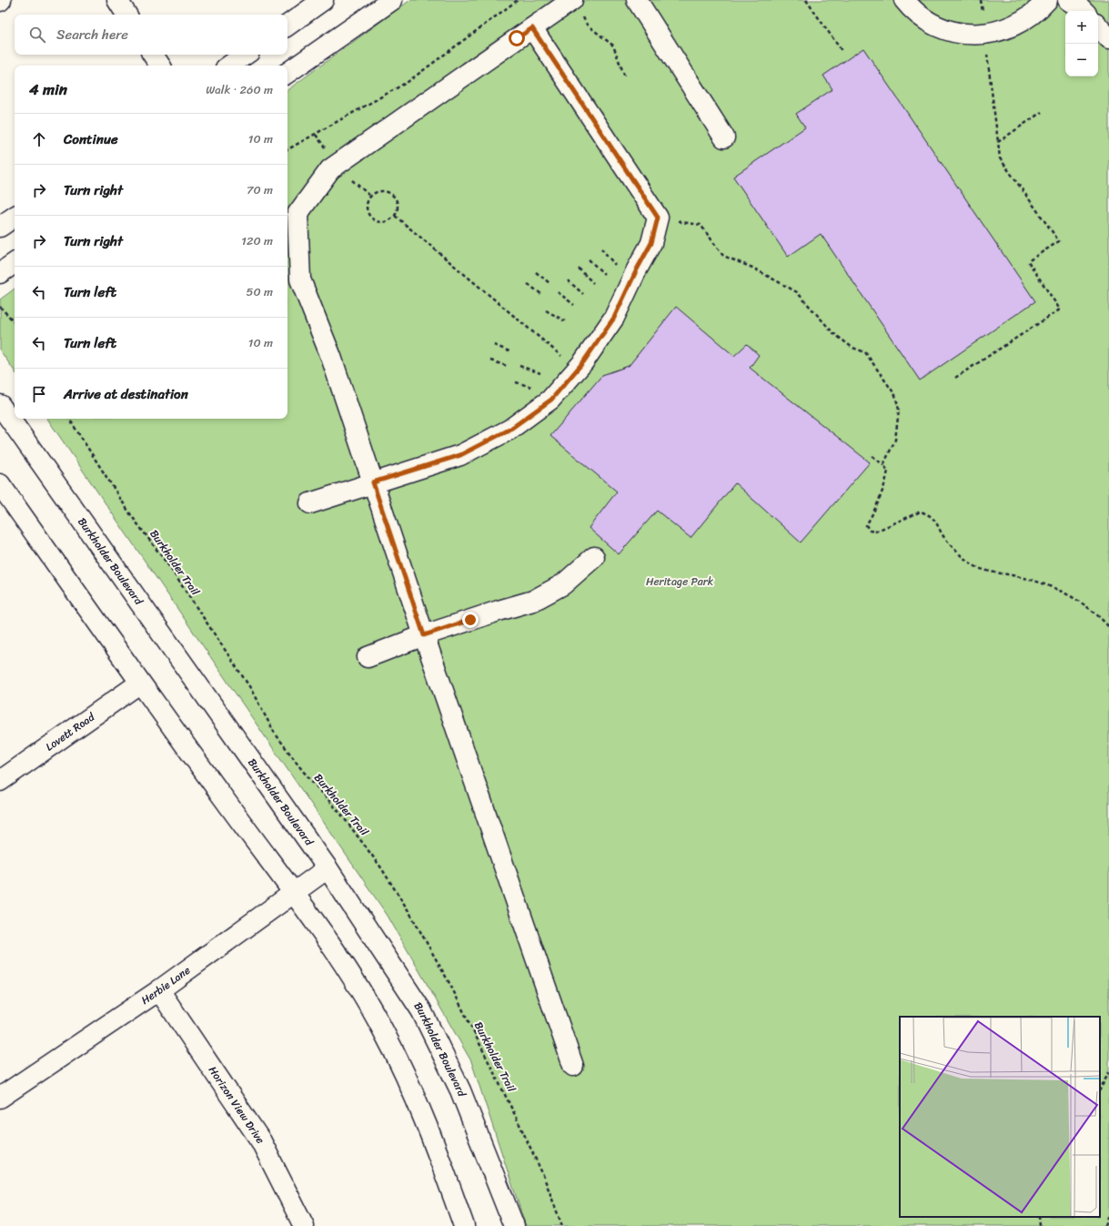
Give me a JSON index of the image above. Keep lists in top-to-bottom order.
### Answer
{
  "streets": {
    "main road": [
      "Burkholder Boulevard",
      "Lovett Road",
      "Herbie Lane",
      "Horizon View Drive"
    ],
    "path": ["Burkholder Trail"]
  },
  "crossings": [
    ["Burkholder Boulevard", "Herbie Lane"],
    ["Herbie Lane", "Horizon View Drive"]
  ],
  "parks": ["Heritage Park"],
  "page": {
    "map_buttons": ["+", "−"],
    "search": "Search here",
    "heading": ["4 min", "Walk · 260 m"],
    "list": [
      ["Continue", "10 m"],
      ["Turn right", "70 m"],
      ["Turn right", "120 m"],
      ["Turn left", "50 m"],
      ["Turn left", "10 m"],
      "Arrive at destination"
    ]
  }
}
